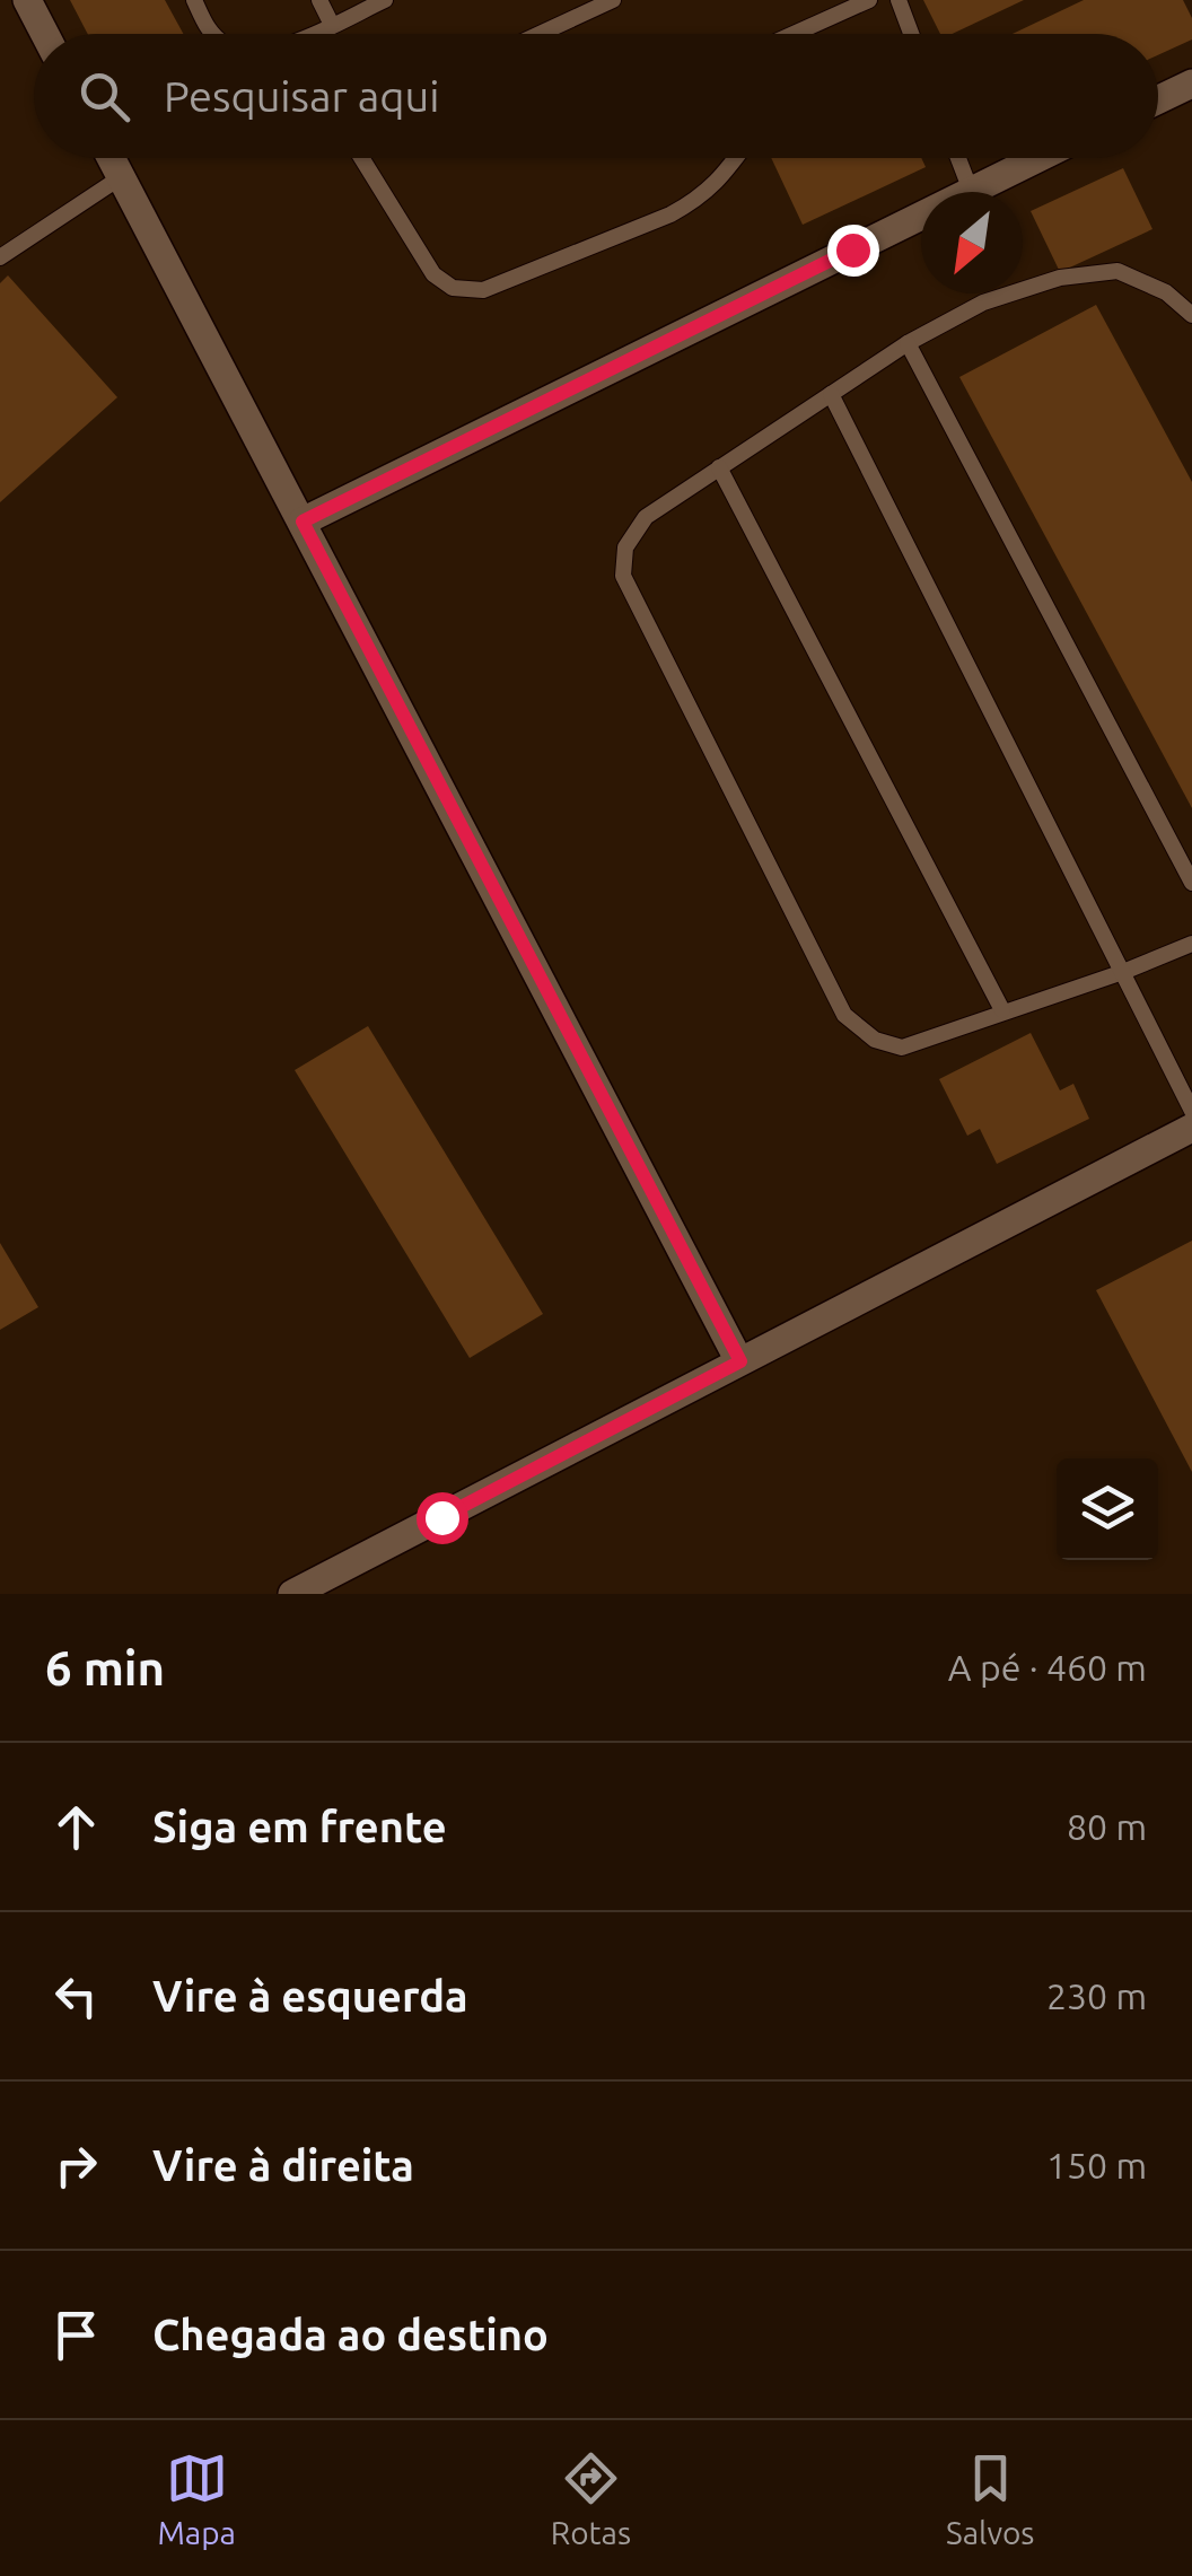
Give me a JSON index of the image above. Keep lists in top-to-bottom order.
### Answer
{
  "north": "bottom left",
  "page": {
    "search": "Pesquisar aqui",
    "heading": ["6 min", "A pé · 460 m"],
    "list": [
      ["Siga em frente", "80 m"],
      ["Vire à esquerda", "230 m"],
      ["Vire à direita", "150 m"],
      "Chegada ao destino"
    ],
    "nav": ["Mapa", "Rotas", "Salvos"]
  }
}
